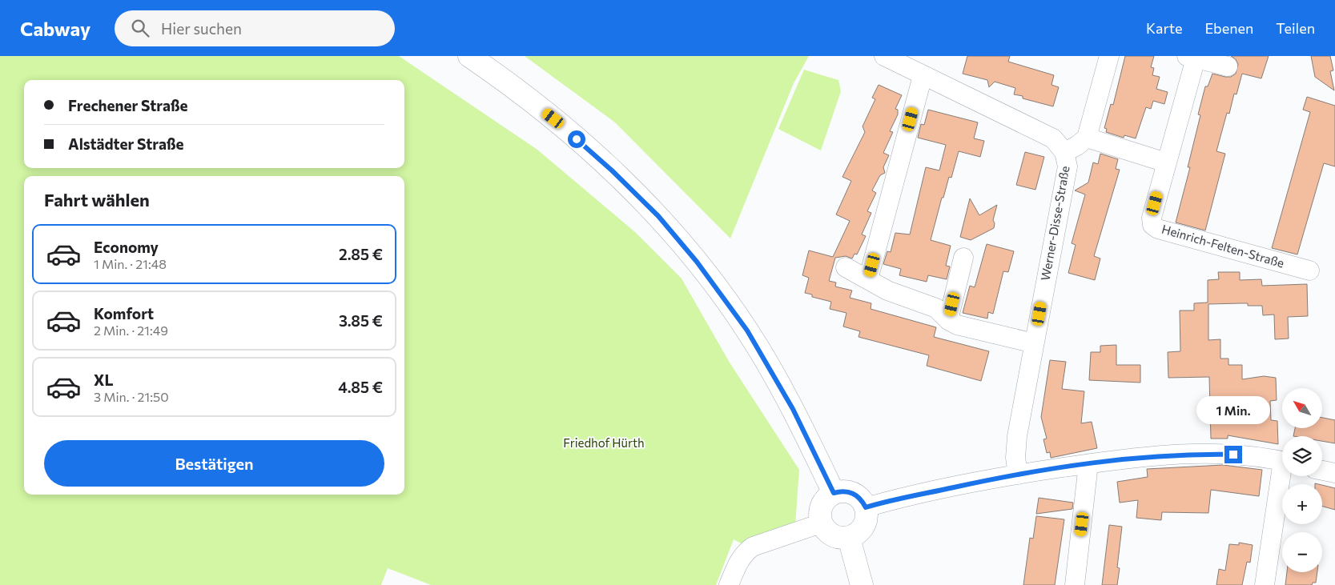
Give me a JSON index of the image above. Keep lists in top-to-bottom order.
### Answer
{
  "streets": {
    "street": ["Werner-Disse-Straße", "Heinrich-Felten-Straße"]
  },
  "parks": ["Friedhof Hürth"],
  "north": "top left",
  "page": {
    "header": "Cabway",
    "search": "Hier suchen",
    "nav": ["Karte", "Ebenen", "Teilen"],
    "banner": ["Frechener Straße", "Alstädter Straße"],
    "heading": "Fahrt wählen",
    "list": [
      {
        "name": "Economy",
        "note": "1 Min. · 21:48",
        "value": "2.85 €"
      },
      {
        "name": "Komfort",
        "note": "2 Min. · 21:49",
        "value": "3.85 €"
      },
      {
        "name": "XL",
        "note": "3 Min. · 21:50",
        "value": "4.85 €"
      }
    ],
    "map_buttons": ["+", "−"],
    "bubble": "1 Min.",
    "buttons": "Bestätigen"
  }
}
